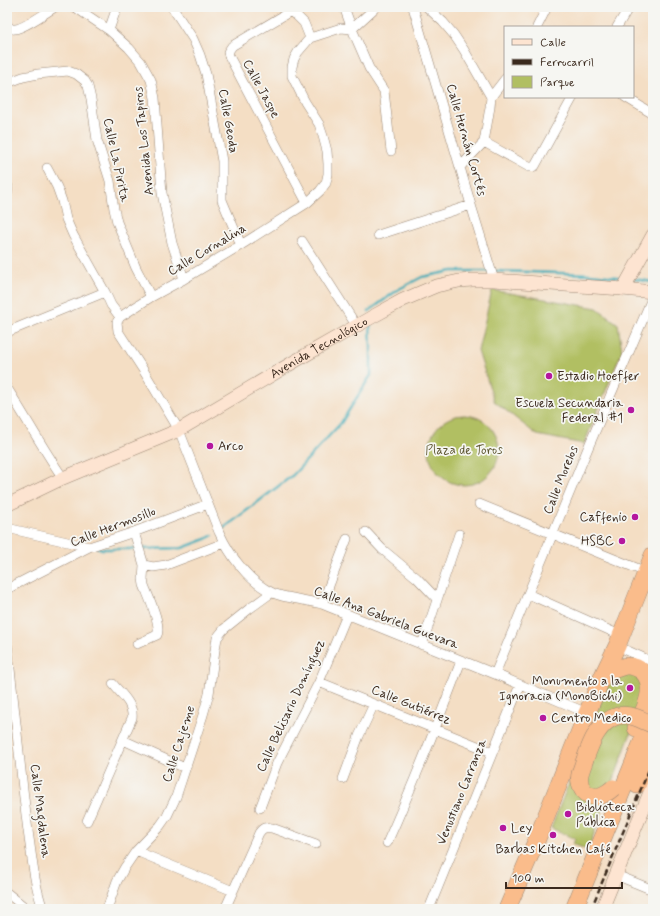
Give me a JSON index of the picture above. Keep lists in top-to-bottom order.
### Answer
{
  "streets": {
    "main road": ["Avenida Tecnológico"],
    "street": [
      "Calle Jaspe",
      "Calle Geoda",
      "Calle Hernán Cortés",
      "Avenida Los Tapiros",
      "Calle La Pirita",
      "Calle Cornalina",
      "Calle Morelos",
      "Calle Hermosillo",
      "Calle Ana Gabriela Guevara",
      "Calle Gutiérrez",
      "Calle Belisario Domínguez",
      "Calle Cajeme",
      "Venustiano Carranza",
      "Calle Magdalena"
    ]
  },
  "crossings": [
    ["Calle Jaspe", "Calle Cornalina"],
    ["Calle Geoda", "Calle Cornalina"],
    ["Calle Hernán Cortés", "Avenida Tecnológico"],
    ["Avenida Los Tapiros", "Calle Cornalina"],
    ["Calle La Pirita", "Calle Cornalina"],
    ["Calle Cornalina", "Calle Ana Gabriela Guevara"],
    ["Avenida Tecnológico", "Calle Ana Gabriela Guevara"],
    ["Calle Morelos", "Calle Ana Gabriela Guevara"],
    ["Calle Hermosillo", "Calle Ana Gabriela Guevara"],
    ["Calle Ana Gabriela Guevara", "Calle Belisario Domínguez"],
    ["Calle Ana Gabriela Guevara", "Calle Cajeme"],
    ["Calle Ana Gabriela Guevara", "Venustiano Carranza"],
    ["Calle Gutiérrez", "Calle Belisario Domínguez"],
    ["Calle Gutiérrez", "Venustiano Carranza"]
  ],
  "parks": ["Plaza de Toros"],
  "places": [
    "Estadio Hoeffer",
    "Escuela Secundaria Federal #1",
    "Arco",
    "Caffenio",
    "HSBC",
    "Monumento a la Ignoracia (MonoBichi)",
    "Centro Medico",
    "Biblioteca Pública",
    "Ley",
    "Barbas Kitchen Café"
  ],
  "legend": ["Calle", "Ferrocarril", "Parque"],
  "scale_bar": "100 m"
}
